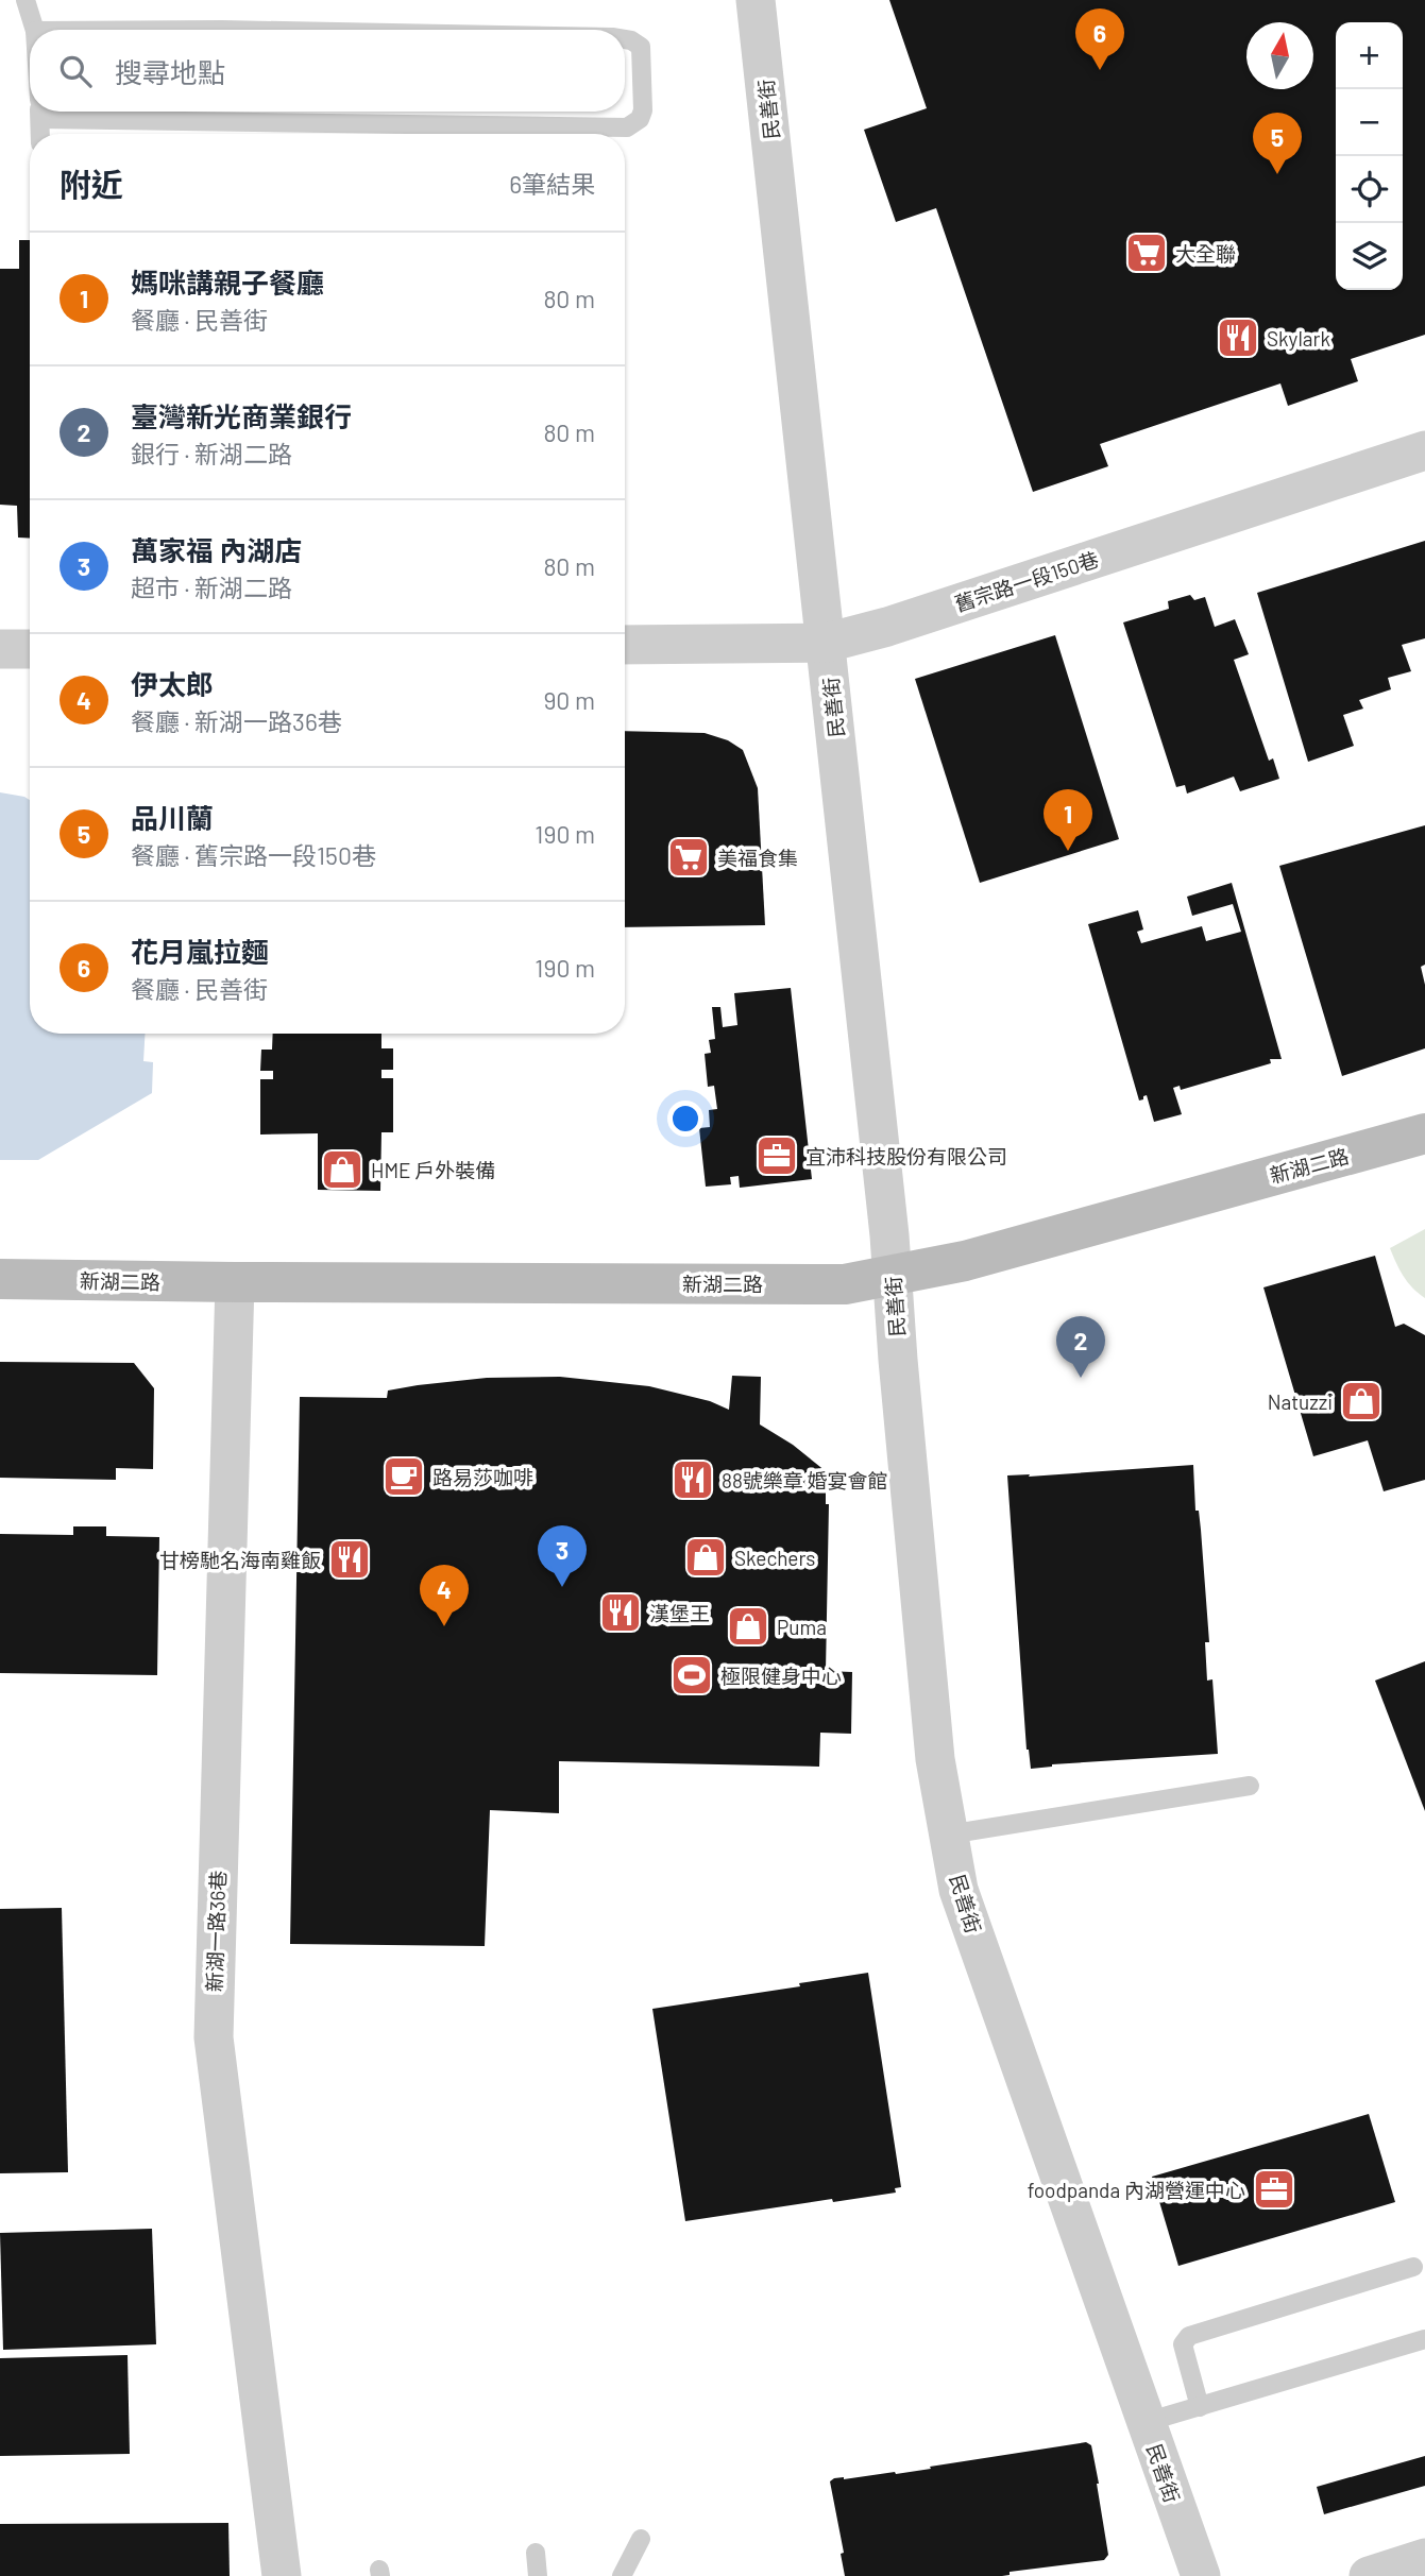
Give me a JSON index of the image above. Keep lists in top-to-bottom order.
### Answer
{
  "streets": {
    "street": [
      "民善街",
      "舊宗路一段150巷",
      "新湖二路",
      "新湖一路36巷"
    ]
  },
  "crossings": [
    ["民善街", "舊宗路一段150巷"],
    ["民善街", "新湖二路"],
    ["新湖二路", "新湖一路36巷"]
  ],
  "places": {
    "supermarket": ["大全聯", "美福食集"],
    "restaurant": [
      "Skylark",
      "88號樂章 婚宴會館",
      "甘榜馳名海南雞飯",
      "漢堡王"
    ],
    "office": ["宜沛科技股份有限公司", "foodpanda 內湖營運中心"],
    "shop": [
      "HME 戶外裝備",
      "Natuzzi",
      "Skechers",
      "Puma"
    ],
    "cafe": ["路易莎咖啡"],
    "sports": ["極限健身中心"]
  },
  "north": "top",
  "page": {
    "pins": [
      "6",
      "5",
      "1",
      "2",
      "3",
      "4"
    ],
    "map_buttons": ["+", "−"],
    "search": "搜尋地點",
    "heading": ["附近", "6筆結果"],
    "list": [
      {
        "mark": "1",
        "name": "媽咪講親子餐廳",
        "note": "餐廳 · 民善街",
        "value": "80 m"
      },
      {
        "mark": "2",
        "name": "臺灣新光商業銀行",
        "note": "銀行 · 新湖二路",
        "value": "80 m"
      },
      {
        "mark": "3",
        "name": "萬家福 內湖店",
        "note": "超市 · 新湖二路",
        "value": "80 m"
      },
      {
        "mark": "4",
        "name": "伊太郎",
        "note": "餐廳 · 新湖一路36巷",
        "value": "90 m"
      },
      {
        "mark": "5",
        "name": "品川蘭",
        "note": "餐廳 · 舊宗路一段150巷",
        "value": "190 m"
      },
      {
        "mark": "6",
        "name": "花月嵐拉麵",
        "note": "餐廳 · 民善街",
        "value": "190 m"
      }
    ]
  }
}
